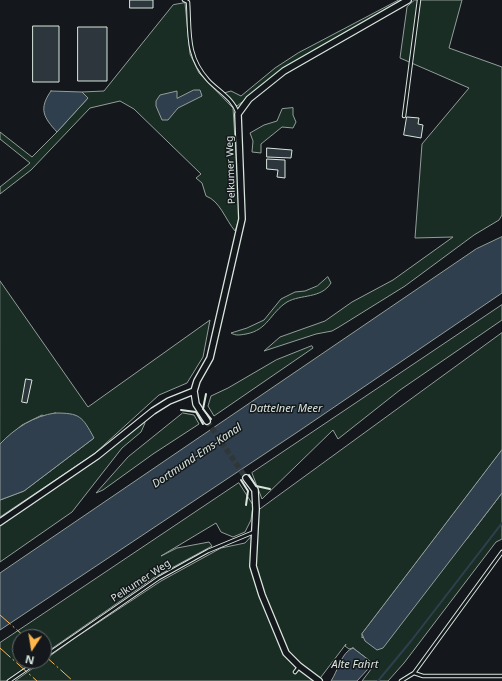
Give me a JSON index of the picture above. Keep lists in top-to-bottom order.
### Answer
{
  "streets": {
    "street": ["Pelkumer Weg"]
  },
  "water": ["Dattelner Meer", "Dortmund-Ems-Kanal", "Alte Fahrt"],
  "north": "bottom"
}
